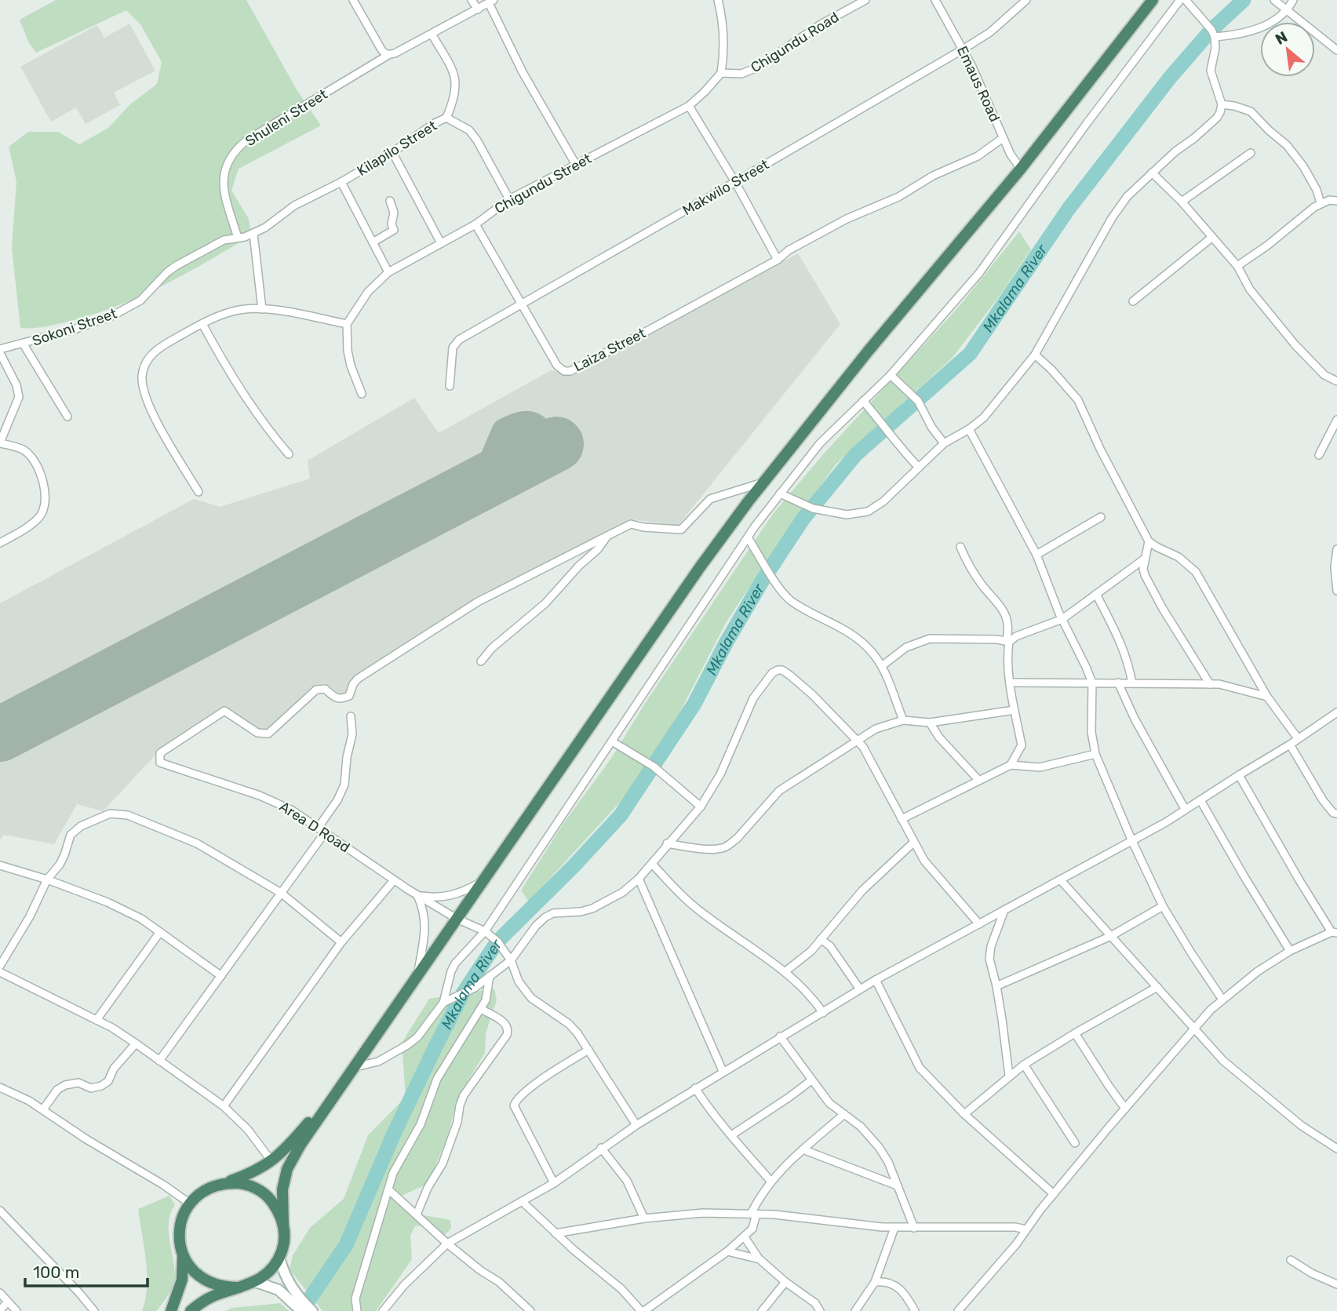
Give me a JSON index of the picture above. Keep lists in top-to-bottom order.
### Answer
{
  "streets": {
    "street": [
      "Chigundu Road",
      "Emaus Road",
      "Shuleni Street",
      "Kilapilo Street",
      "Chigundu Street",
      "Makwilo Street",
      "Sokoni Street",
      "Laiza Street",
      "Area D Road"
    ]
  },
  "crossings": [
    ["Chigundu Road", "Chigundu Street"],
    ["Emaus Road", "Makwilo Street"],
    ["Shuleni Street", "Sokoni Street"],
    ["Kilapilo Street", "Chigundu Street"],
    ["Kilapilo Street", "Sokoni Street"],
    ["Chigundu Street", "Laiza Street"],
    ["Makwilo Street", "Laiza Street"]
  ],
  "water": ["Mkalama River"],
  "scale_bar": "100 m",
  "north": "top left"
}
